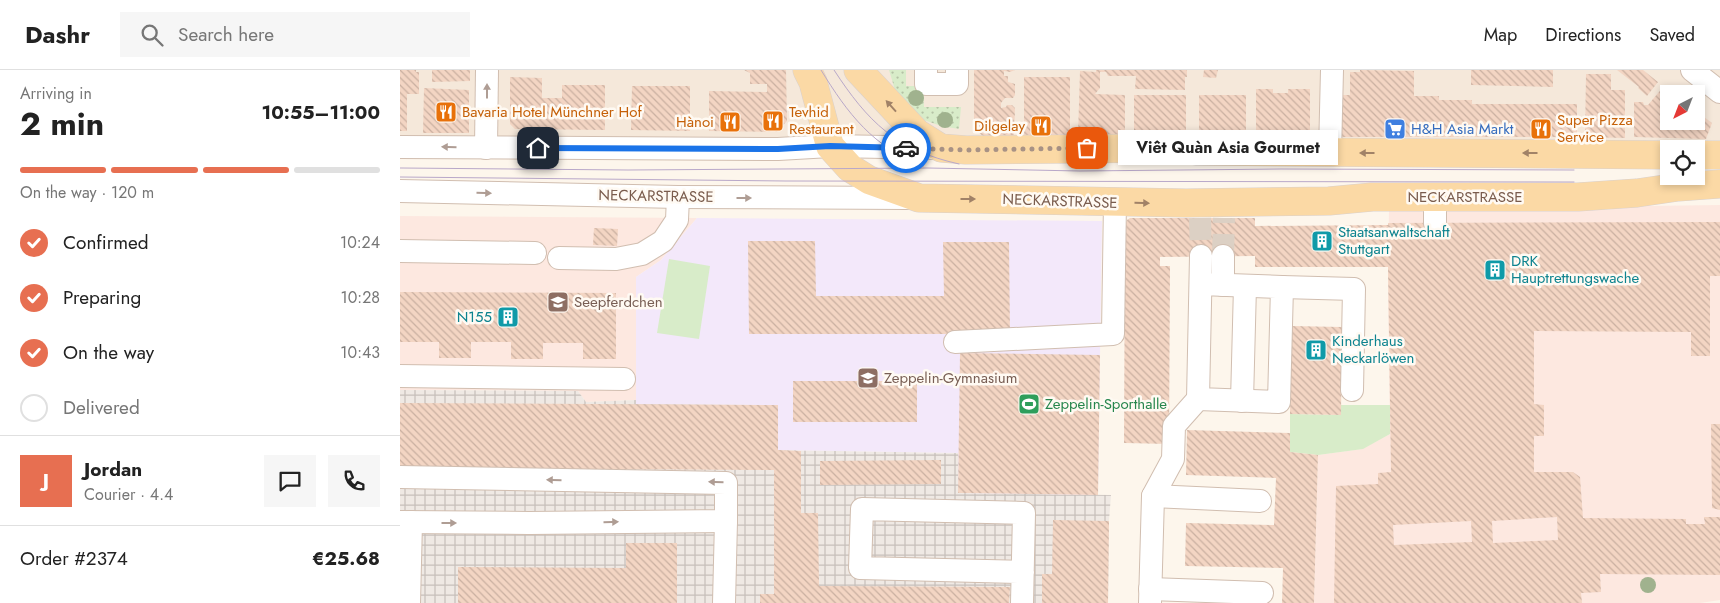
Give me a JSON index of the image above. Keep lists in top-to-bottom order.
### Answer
{
  "streets": {
    "main road": ["NECKARSTRASSE"]
  },
  "places": {
    "restaurant": [
      "Bavaria Hotel Münchner Hof",
      "Tevhid Restaurant",
      "Hànoi",
      "Dilgelay",
      "Super Pizza Service"
    ],
    "supermarket": ["H&H Asia Markt"],
    "other": ["Viêt Quàn Asia Gourmet"],
    "building": [
      "Staatsanwaltschaft Stuttgart",
      "DRK Hauptrettungswache",
      "N155",
      "Kinderhaus Neckarlöwen"
    ],
    "school or university": ["Seepferdchen", "Zeppelin-Gymnasium"],
    "sports": ["Zeppelin-Sporthalle"]
  },
  "north": "bottom left",
  "page": {
    "header": "Dashr",
    "search": "Search here",
    "nav": ["Map", "Directions", "Saved"],
    "heading": ["2 min", "Arriving in", "10:55–11:00"],
    "panel": [
      "Jordan",
      "Courier · 4.4",
      "Order #2374",
      "€25.68"
    ],
    "bubble": "Viêt Quàn Asia Gourmet",
    "bar": "On the way · 120 m",
    "list": [
      ["Confirmed", "10:24"],
      ["Preparing", "10:28"],
      ["On the way", "10:43"],
      "Delivered"
    ],
    "round": "J"
  }
}
